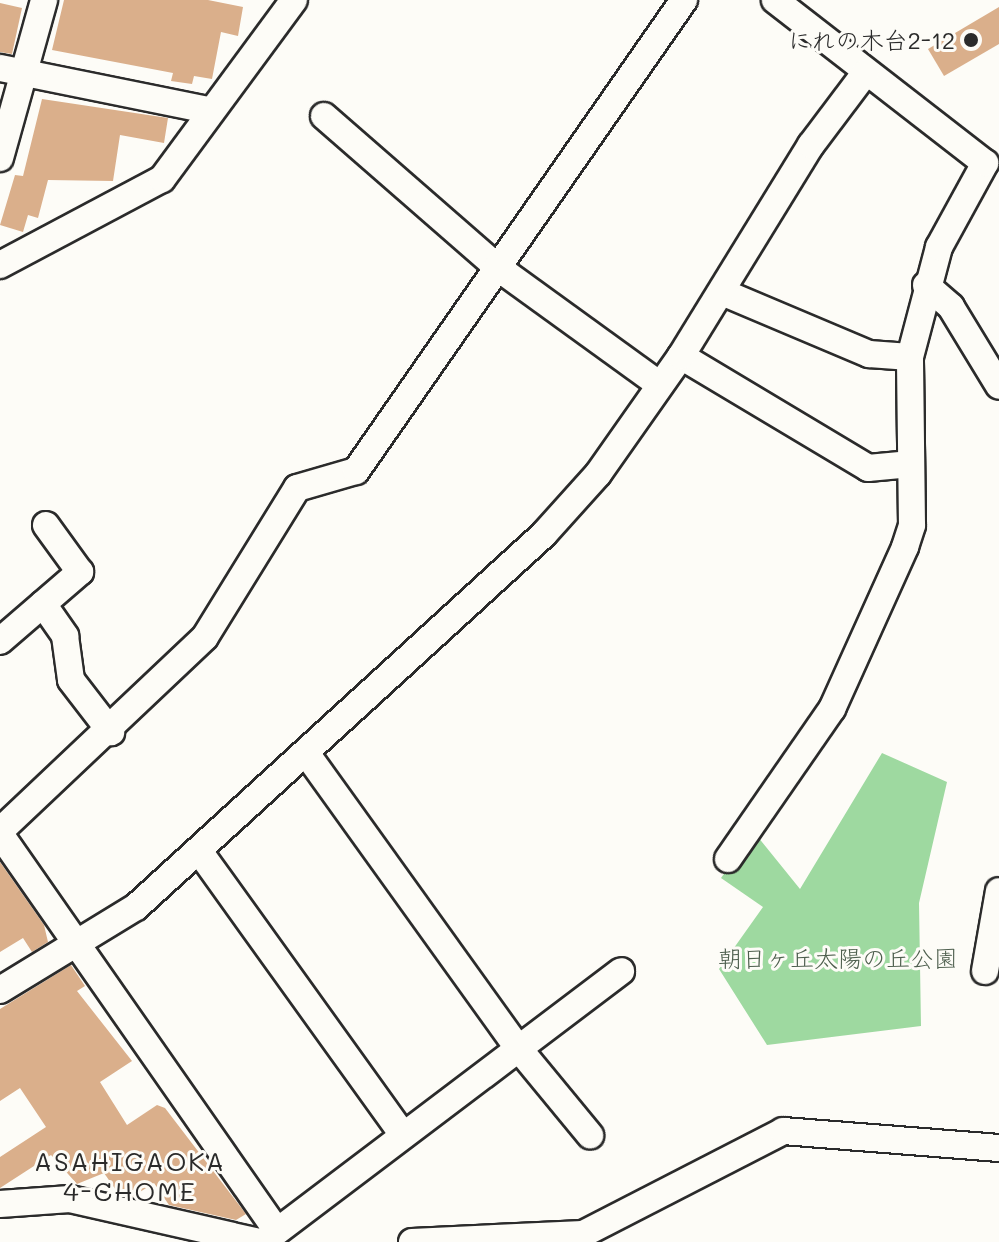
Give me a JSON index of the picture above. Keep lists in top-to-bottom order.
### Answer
{
  "districts": ["ASAHIGAOKA 4-CHOME"],
  "parks": ["朝日ヶ丘太陽の丘公園"],
  "places": ["にれの木台2-12"]
}
